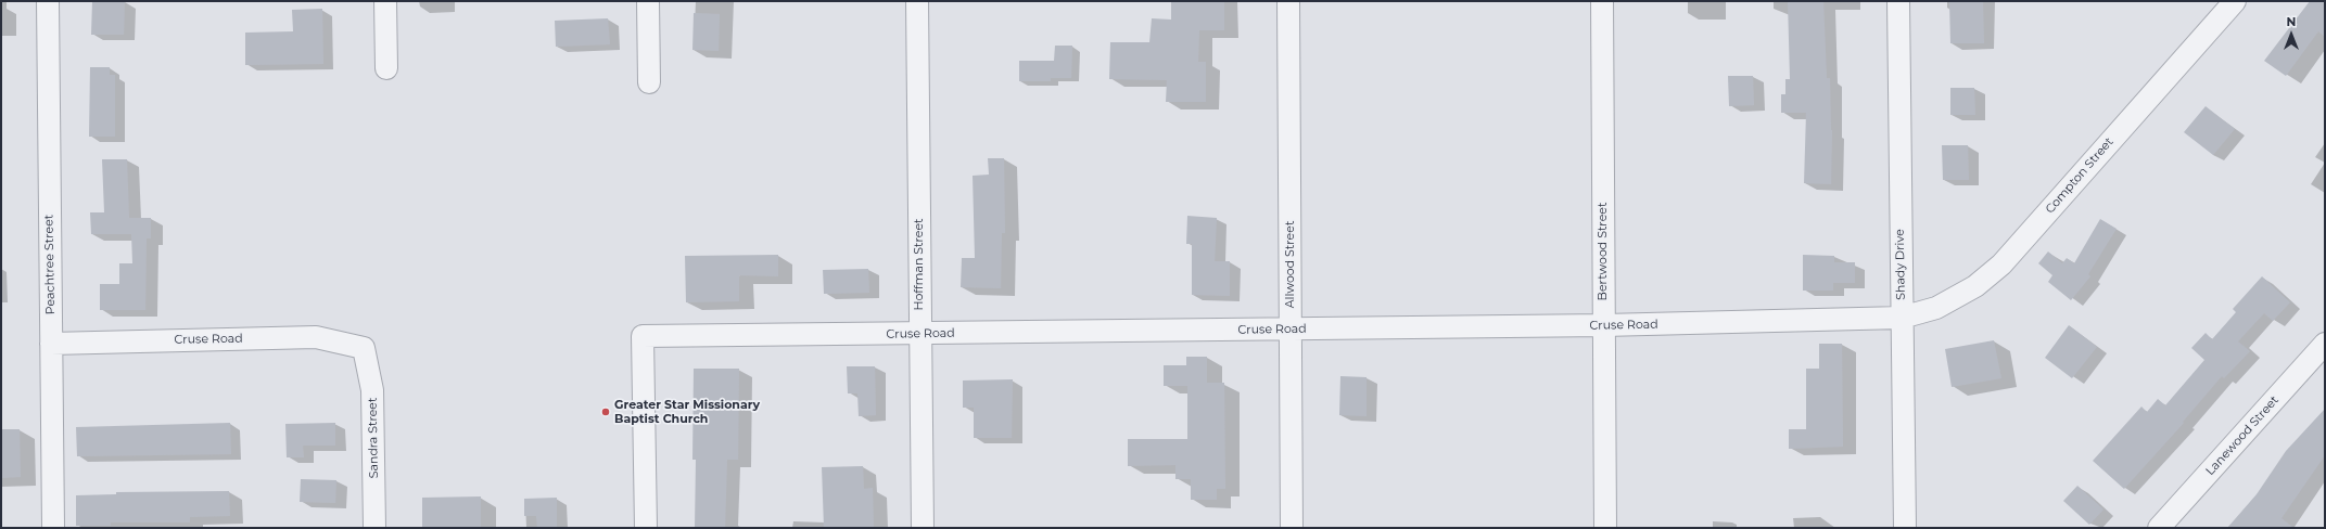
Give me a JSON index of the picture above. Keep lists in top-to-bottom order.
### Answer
{
  "streets": {
    "street": [
      "Compton Street",
      "Bertwood Street",
      "Peachtree Street",
      "Hoffman Street",
      "Allwood Street",
      "Shady Drive",
      "Cruse Road",
      "Lanewood Street",
      "Sandra Street"
    ]
  },
  "crossings": [
    ["Compton Street", "Shady Drive"],
    ["Compton Street", "Cruse Road"],
    ["Bertwood Street", "Cruse Road"],
    ["Peachtree Street", "Cruse Road"],
    ["Hoffman Street", "Cruse Road"],
    ["Allwood Street", "Cruse Road"],
    ["Shady Drive", "Cruse Road"],
    ["Cruse Road", "Sandra Street"]
  ],
  "places": ["Greater Star Missionary Baptist Church"],
  "north": "top"
}
